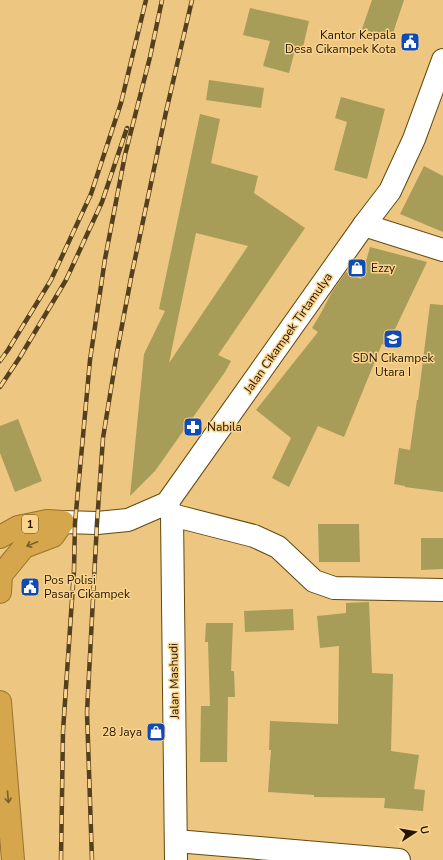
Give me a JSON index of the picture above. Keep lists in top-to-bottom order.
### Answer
{
  "streets": {
    "highway": ["1"],
    "street": ["Jalan Cikampek Tirtamulya", "Jalan Mashudi"]
  },
  "crossings": [
    ["Jalan Cikampek Tirtamulya", "Jalan Mashudi"]
  ],
  "places": {
    "public building": ["Kantor Kepala Desa Cikampek Kota", "Pos Polisi Pasar Cikampek"],
    "shop": ["Ezzy", "28 Jaya"],
    "school or university": ["SDN Cikampek Utara I"],
    "pharmacy": ["Nabila"]
  },
  "north": "right"
}
